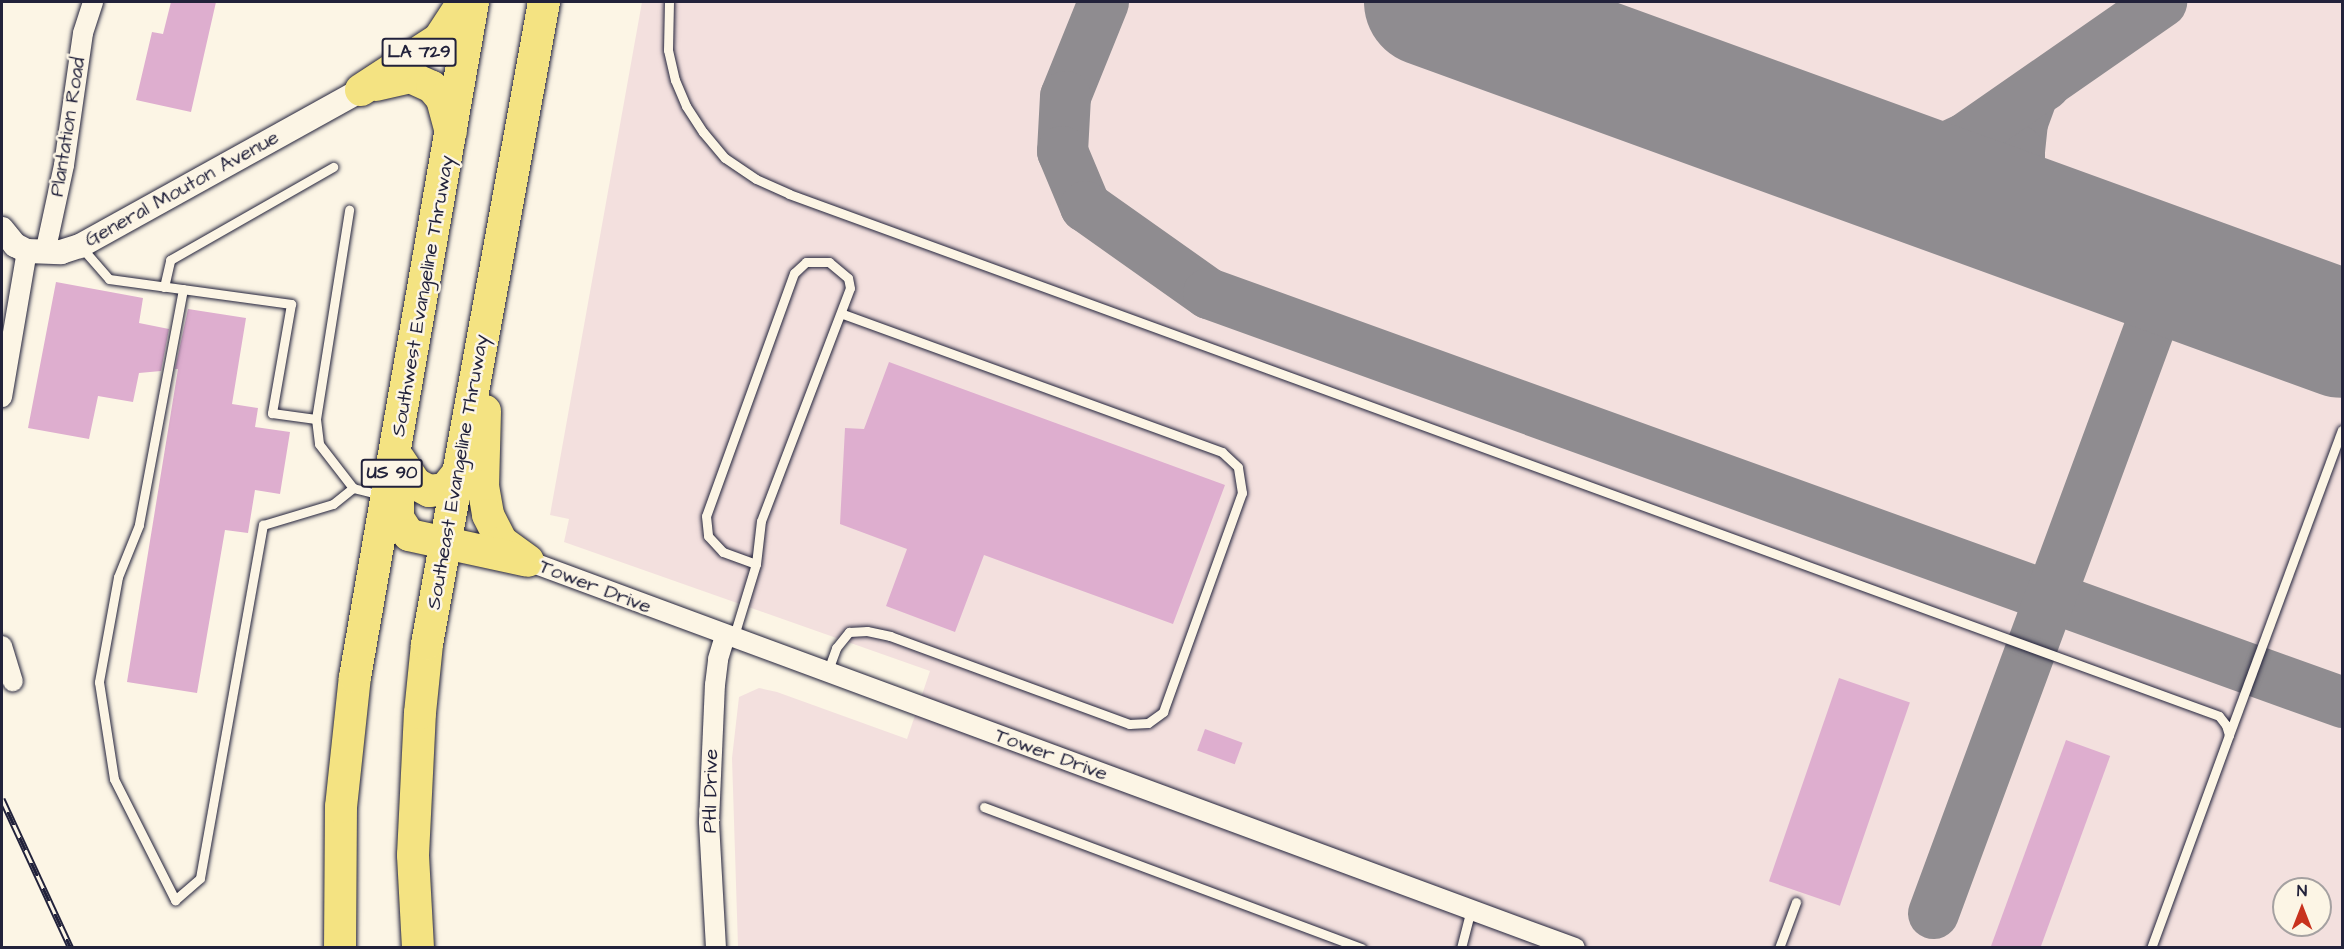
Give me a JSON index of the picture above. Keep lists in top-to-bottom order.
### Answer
{
  "streets": {
    "highway": [
      "LA 729",
      "Southwest Evangeline Thruway",
      "Southeast Evangeline Thruway",
      "US 90"
    ],
    "street": [
      "Plantation Road",
      "General Mouton Avenue",
      "Tower Drive",
      "PHI Drive"
    ]
  },
  "crossings": [
    ["LA 729", "General Mouton Avenue"],
    ["LA 729", "Southwest Evangeline Thruway"],
    ["Plantation Road", "General Mouton Avenue"],
    ["Tower Drive", "PHI Drive"]
  ],
  "north": "top"
}
